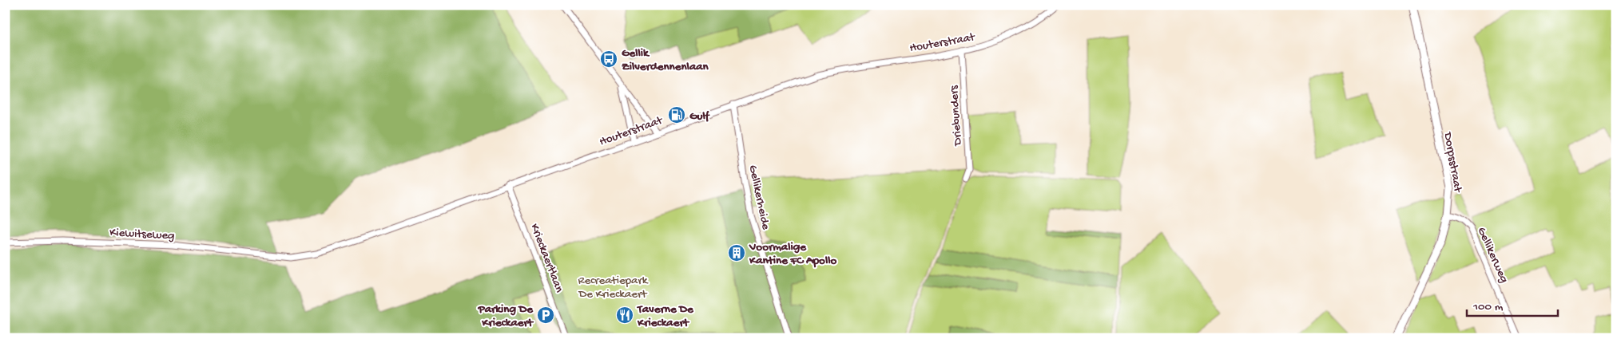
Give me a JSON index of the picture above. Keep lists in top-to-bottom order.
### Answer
{
  "streets": {
    "street": [
      "Houterstraat",
      "Driebunders",
      "Dorpsstraat",
      "Gellikerheide",
      "Kiewitseweg",
      "Gellikerweg",
      "Krieckaertlaan"
    ]
  },
  "crossings": [
    ["Houterstraat", "Driebunders"],
    ["Houterstraat", "Gellikerheide"],
    ["Houterstraat", "Kiewitseweg"],
    ["Houterstraat", "Krieckaertlaan"],
    ["Dorpsstraat", "Gellikerweg"]
  ],
  "parks": ["Recreatiepark De Krieckaert"],
  "places": {
    "bus stop": ["Gellik Zilverdennenlaan"],
    "fuel station": ["Gulf"],
    "building": ["Voormalige Kantine FC Apollo"],
    "parking": ["Parking De Krieckaert"],
    "restaurant": ["Taverne De Krieckaert"]
  },
  "scale_bar": "100 m"
}
